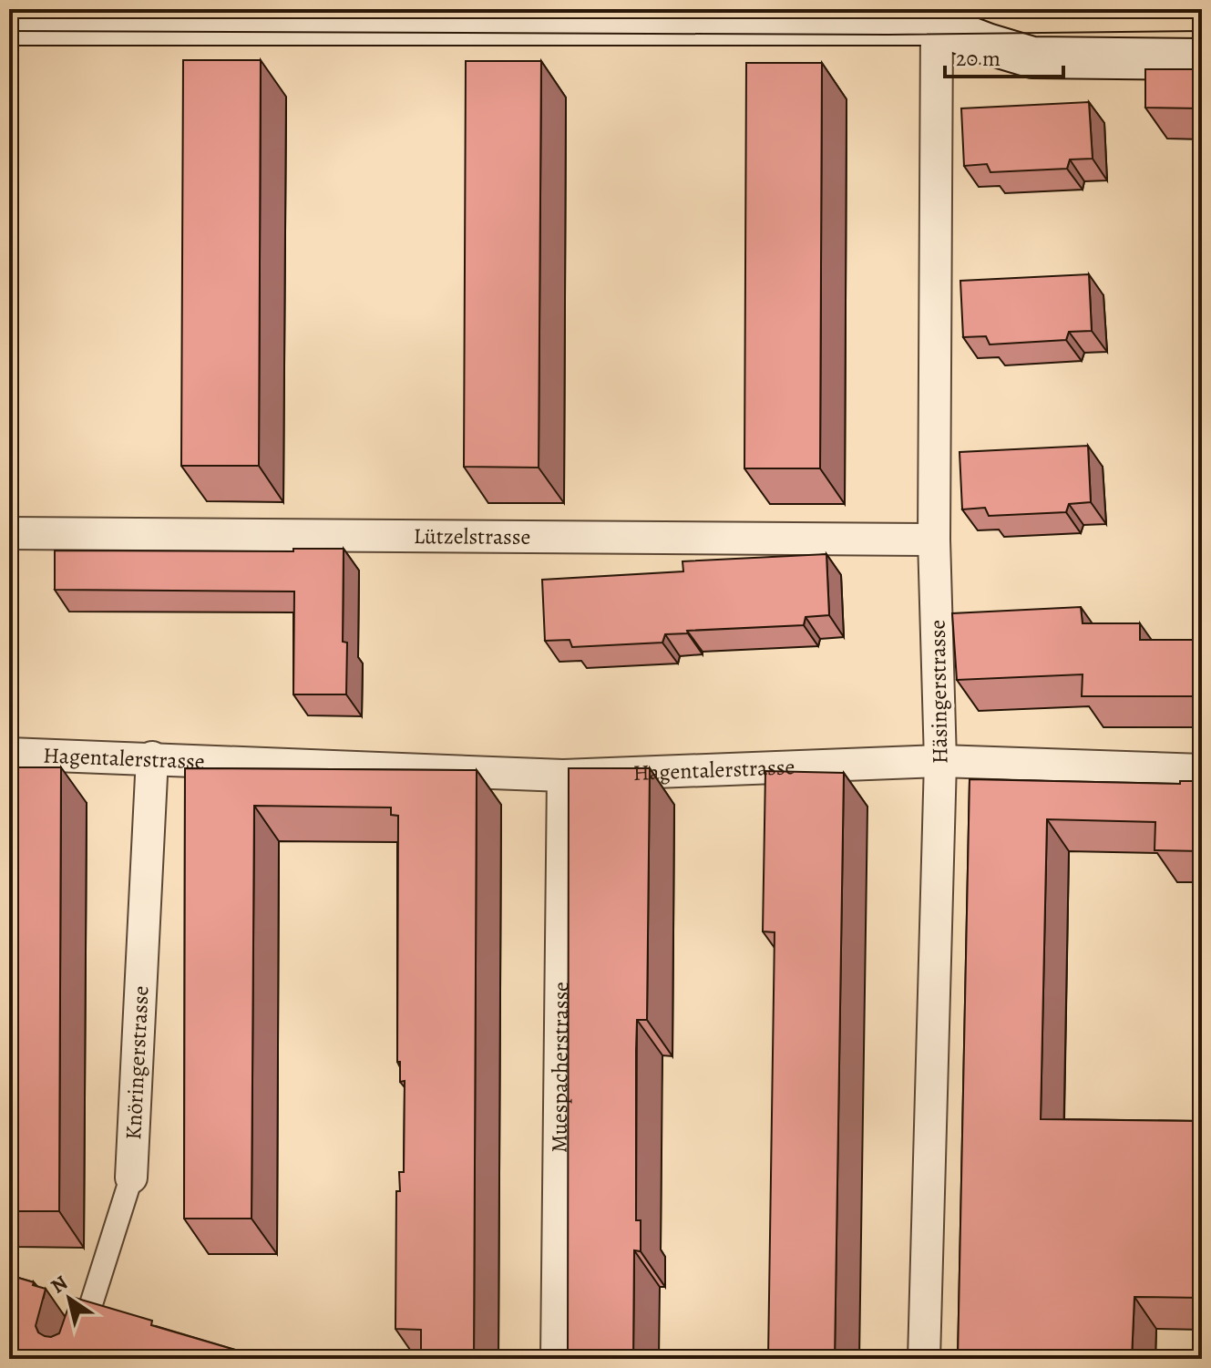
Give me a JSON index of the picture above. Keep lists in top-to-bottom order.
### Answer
{
  "streets": {
    "street": [
      "Lützelstrasse",
      "Häsingerstrasse",
      "Hagentalerstrasse",
      "Knöringerstrasse",
      "Muespacherstrasse"
    ]
  },
  "crossings": [
    ["Lützelstrasse", "Häsingerstrasse"],
    ["Häsingerstrasse", "Hagentalerstrasse"],
    ["Hagentalerstrasse", "Knöringerstrasse"],
    ["Hagentalerstrasse", "Muespacherstrasse"]
  ],
  "scale_bar": "20 m",
  "north": "top left"
}
